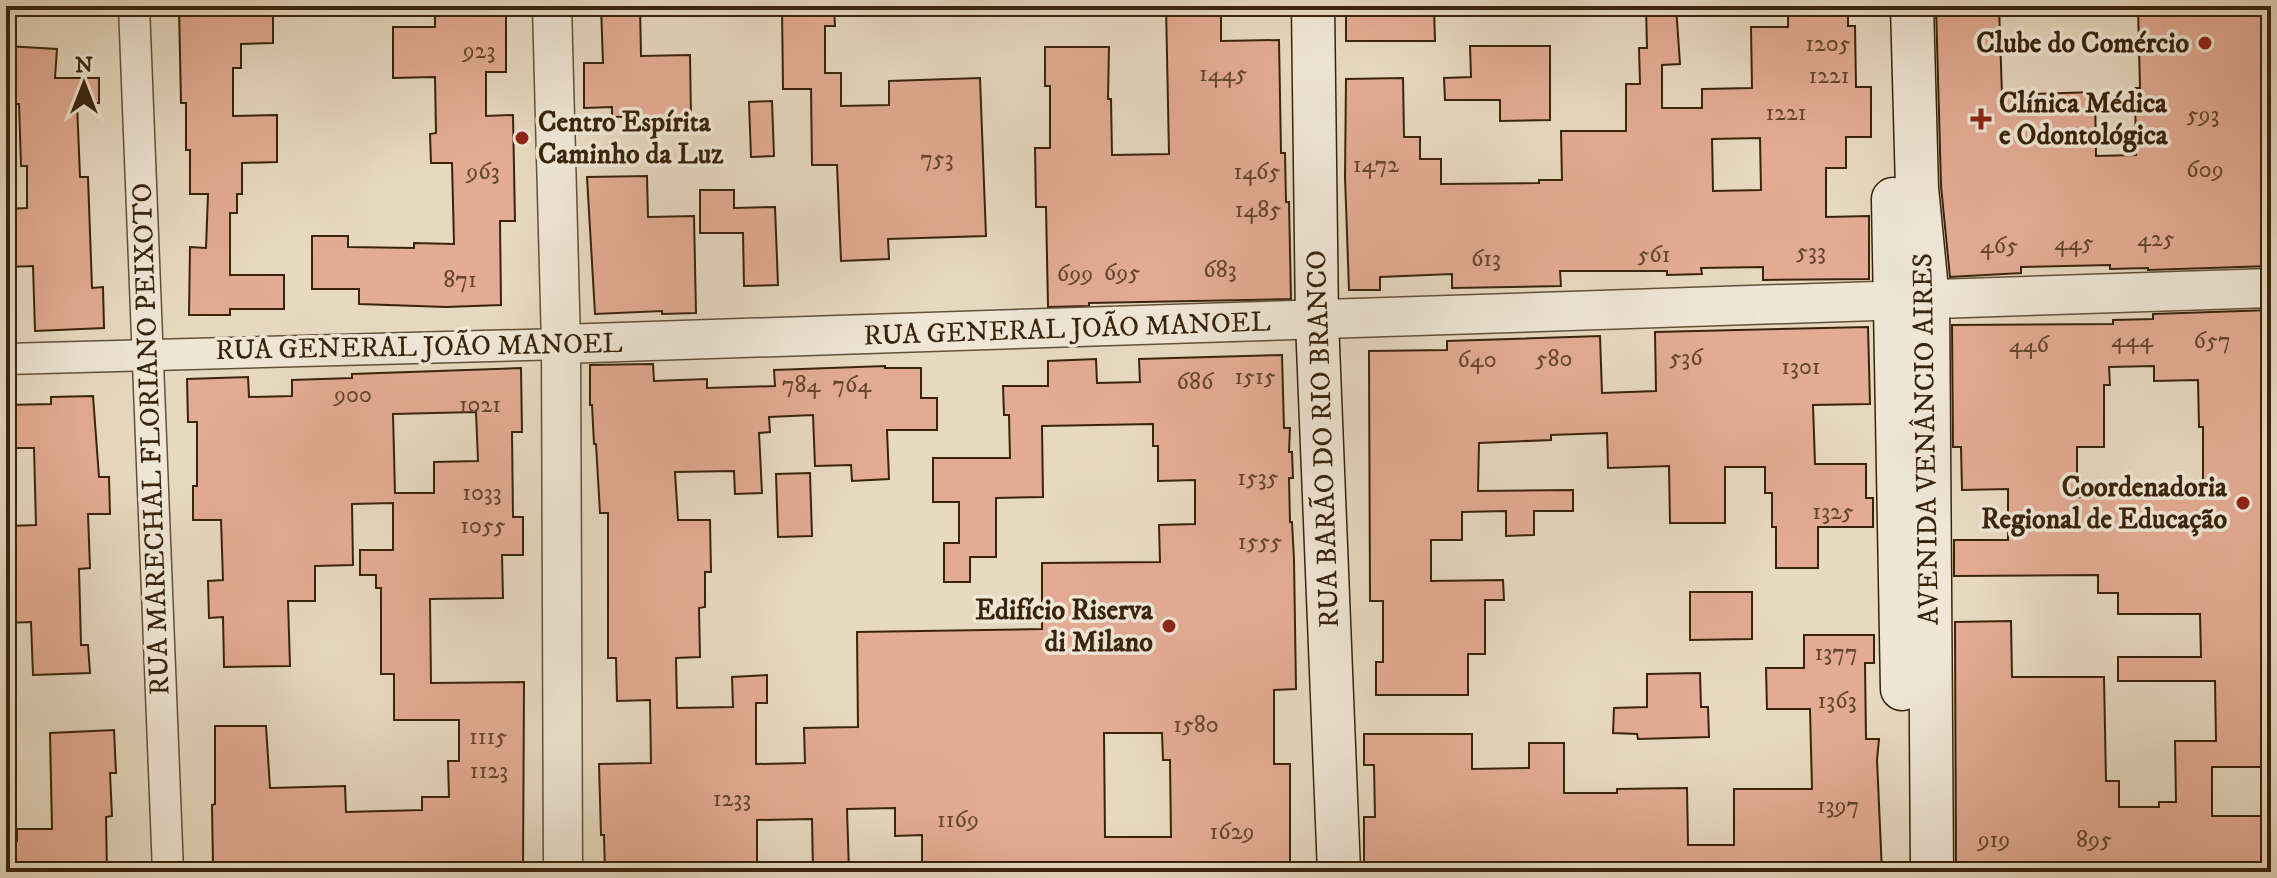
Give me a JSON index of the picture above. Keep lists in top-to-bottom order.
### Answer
{
  "streets": {
    "main road": ["RUA BARÃO DO RIO BRANCO", "AVENIDA VENÂNCIO AIRES"],
    "street": ["RUA GENERAL JOÃO MANOEL", "RUA MARECHAL FLORIANO PEIXOTO"]
  },
  "crossings": [
    ["RUA GENERAL JOÃO MANOEL", "RUA MARECHAL FLORIANO PEIXOTO"],
    ["RUA GENERAL JOÃO MANOEL", "RUA BARÃO DO RIO BRANCO"],
    ["RUA GENERAL JOÃO MANOEL", "AVENIDA VENÂNCIO AIRES"]
  ],
  "places": {
    "other": [
      "Clube do Comércio",
      "Centro Espírita Caminho da Luz",
      "Coordenadoria Regional de Educação",
      "Edifício Riserva di Milano"
    ],
    "health": ["Clínica Médica e Odontológica"]
  },
  "house_numbers": [
    "1205",
    "923",
    "1445",
    "1221",
    "1221",
    "593",
    "753",
    "1472",
    "609",
    "963",
    "1465",
    "1485",
    "425",
    "445",
    "465",
    "533",
    "561",
    "613",
    "683",
    "695",
    "699",
    "871",
    "444",
    "657",
    "446",
    "536",
    "580",
    "640",
    "1301",
    "1515",
    "686",
    "784",
    "764",
    "900",
    "1021",
    "1535",
    "1033",
    "1325",
    "1055",
    "1555",
    "1377",
    "1363",
    "1580",
    "1115",
    "1123",
    "1233",
    "1397",
    "1169",
    "1629",
    "919",
    "895"
  ],
  "north": "top"
}
